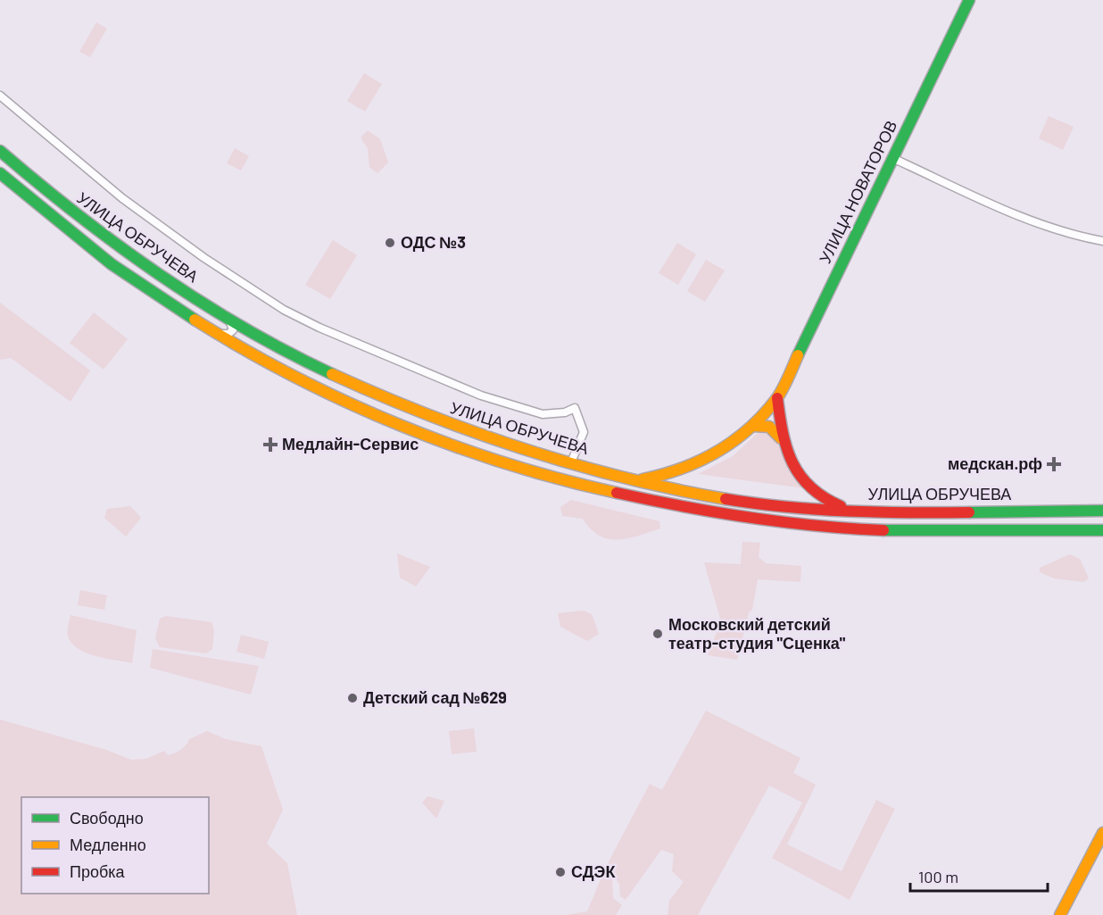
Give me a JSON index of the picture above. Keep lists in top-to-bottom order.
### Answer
{
  "streets": {
    "main road": ["УЛИЦА НОВАТОРОВ", "УЛИЦА ОБРУЧЕВА"]
  },
  "crossings": [
    ["УЛИЦА НОВАТОРОВ", "УЛИЦА ОБРУЧЕВА"]
  ],
  "places": {
    "other": [
      "ОДС №3",
      "Московский детский театр-студия \"Сценка\"",
      "Детский сад №629",
      "СДЭК"
    ],
    "health": ["Медлайн-Сервис", "медскан.рф"]
  },
  "legend": ["Свободно", "Медленно", "Пробка"],
  "scale_bar": "100 m"
}
